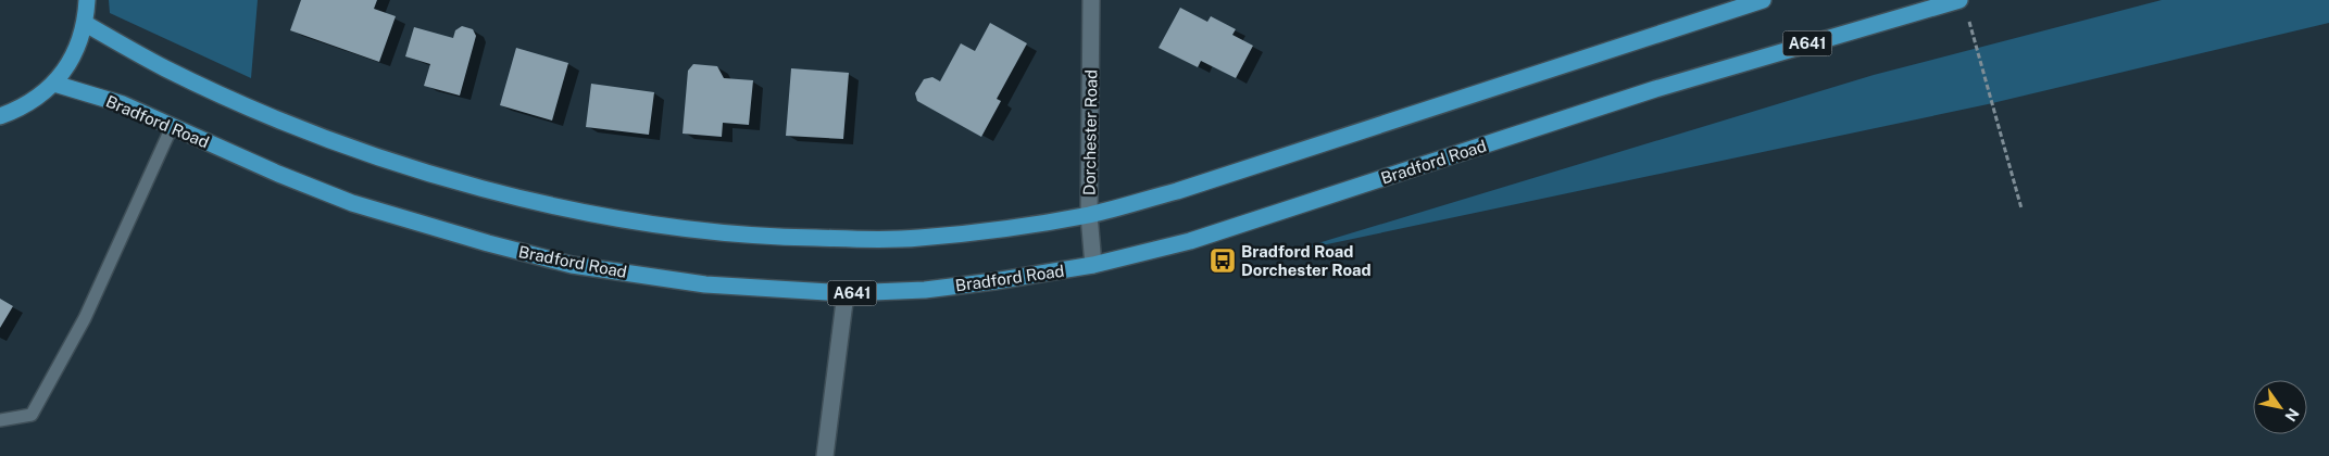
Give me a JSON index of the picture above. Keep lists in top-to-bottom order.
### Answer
{
  "streets": {
    "main road": ["A641", "Bradford Road"],
    "street": ["Dorchester Road"]
  },
  "crossings": [
    ["Bradford Road", "Dorchester Road"]
  ],
  "places": {
    "bus stop": ["Bradford Road Dorchester Road"]
  },
  "north": "bottom right"
}
